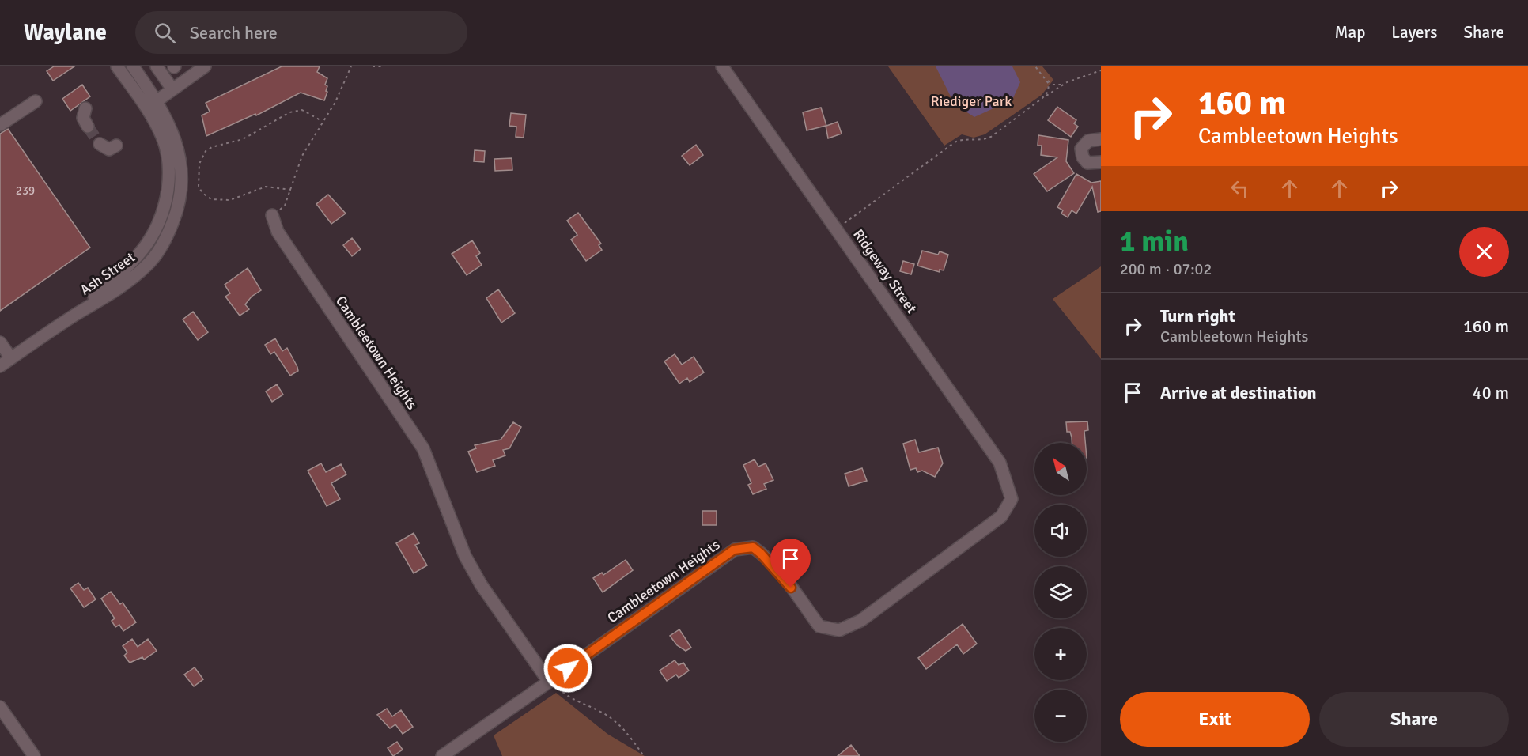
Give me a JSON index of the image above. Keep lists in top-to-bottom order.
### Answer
{
  "streets": {
    "street": ["Ridgeway Street", "Ash Street", "Cambleetown Heights"]
  },
  "crossings": [
    ["Ridgeway Street", "Cambleetown Heights"]
  ],
  "parks": ["Riediger Park"],
  "house_numbers": ["239"],
  "north": "top left",
  "page": {
    "header": "Waylane",
    "search": "Search here",
    "nav": ["Map", "Layers", "Share"],
    "turn": ["160 m", "Cambleetown Heights"],
    "heading": ["1 min", "200 m · 07:02"],
    "list": [
      {
        "name": "Turn right",
        "note": "Cambleetown Heights",
        "value": "160 m"
      },
      {
        "name": "Arrive at destination",
        "value": "40 m"
      }
    ],
    "map_buttons": ["+", "−"],
    "buttons": ["Exit", "Share"]
  }
}
